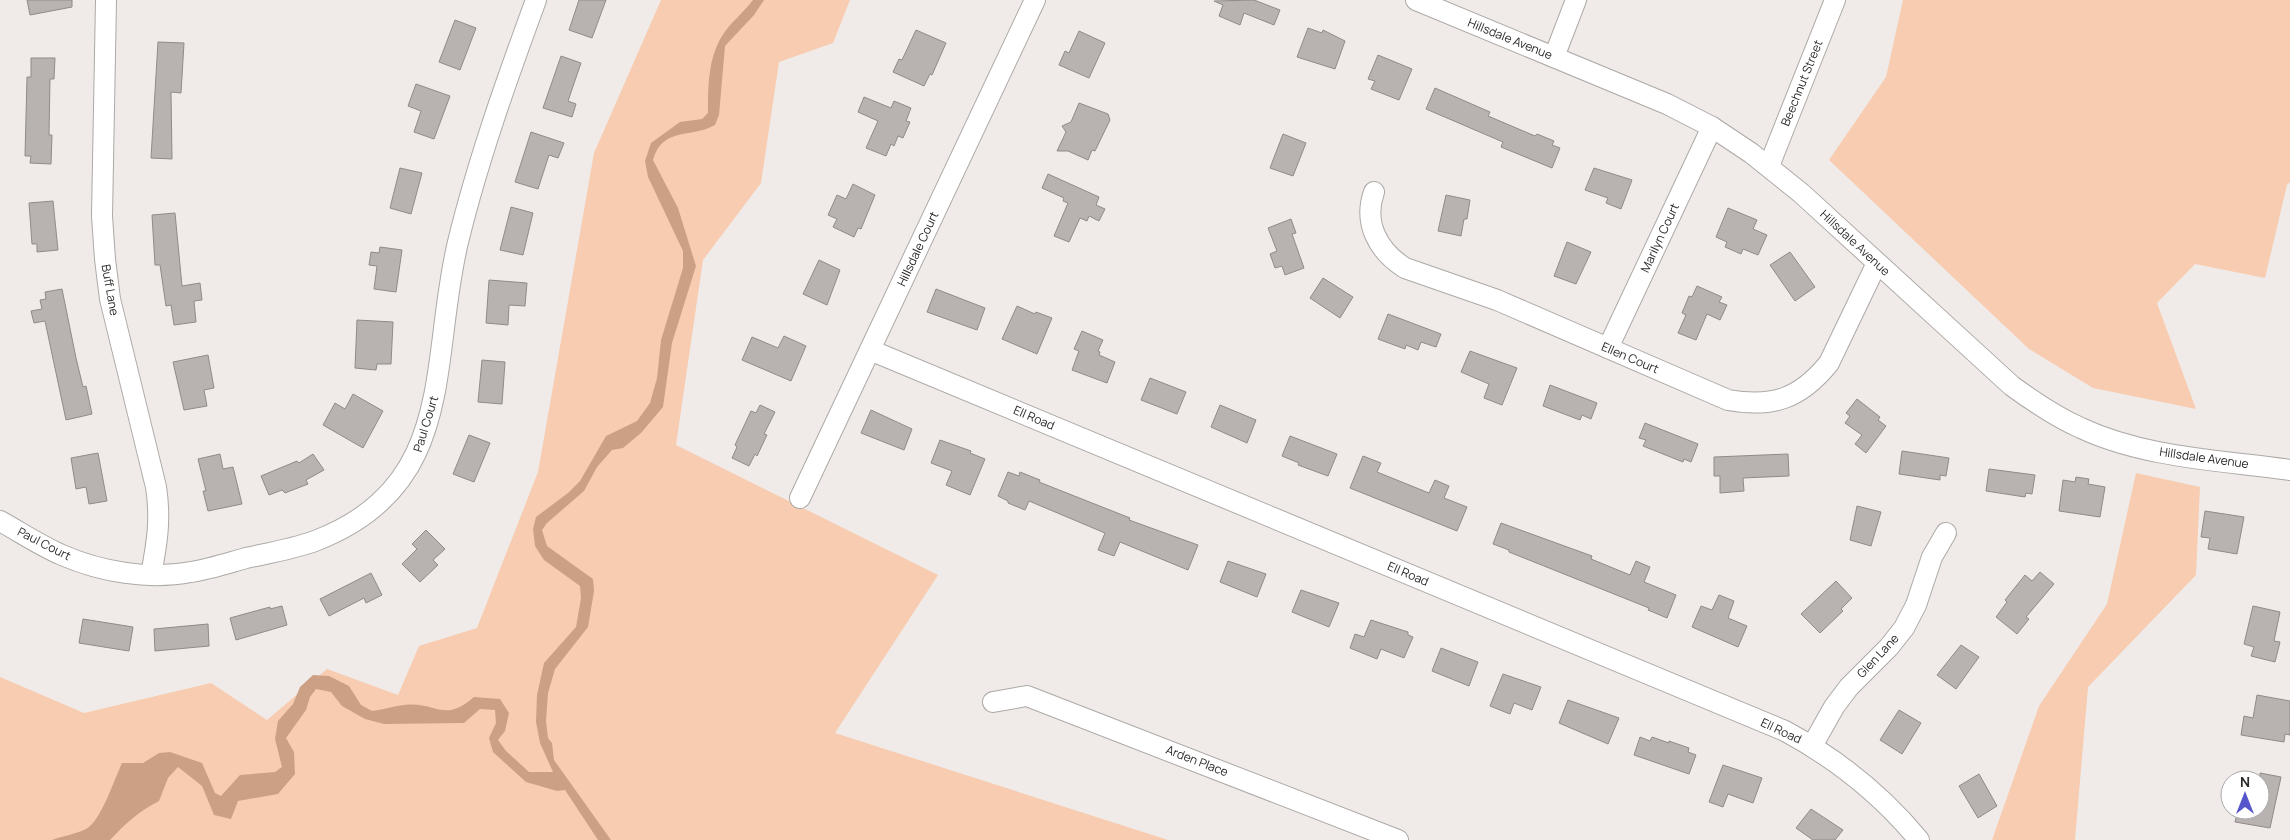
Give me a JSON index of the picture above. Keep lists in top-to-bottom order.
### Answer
{
  "streets": {
    "street": [
      "Hillsdale Avenue",
      "Beechnut Street",
      "Marilyn Court",
      "Hillsdale Court",
      "Buff Lane",
      "Ellen Court",
      "Ell Road",
      "Paul Court",
      "Glen Lane",
      "Arden Place"
    ]
  },
  "crossings": [
    ["Hillsdale Avenue", "Beechnut Street"],
    ["Hillsdale Avenue", "Marilyn Court"],
    ["Hillsdale Avenue", "Ellen Court"],
    ["Marilyn Court", "Ellen Court"],
    ["Hillsdale Court", "Ell Road"],
    ["Buff Lane", "Paul Court"],
    ["Ell Road", "Glen Lane"]
  ],
  "north": "top"
}
